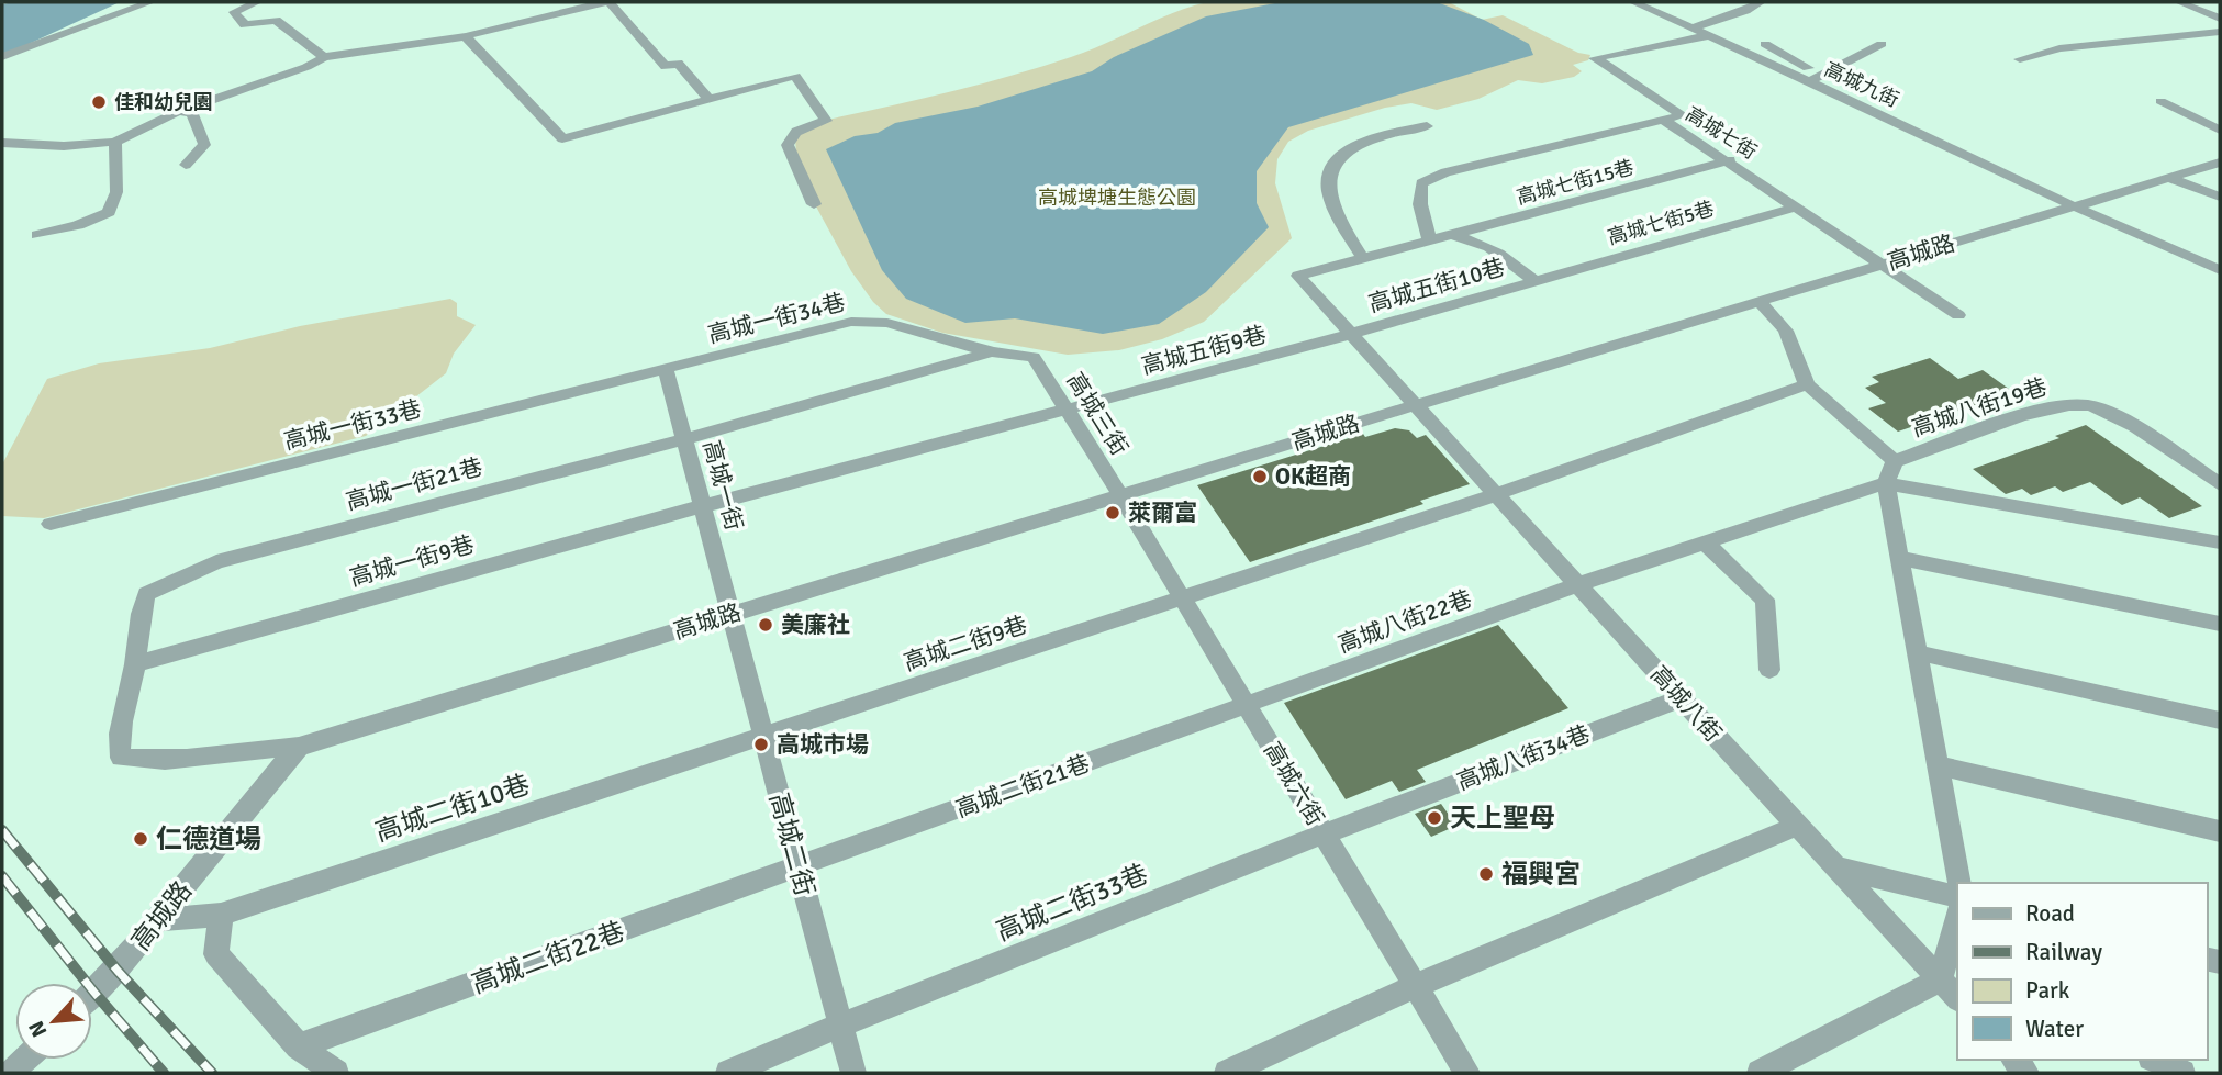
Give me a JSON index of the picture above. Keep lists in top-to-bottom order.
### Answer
{
  "streets": {
    "street": [
      "高城九街",
      "高城七街",
      "高城七街15巷",
      "高城七街5巷",
      "高城路",
      "高城五街10巷",
      "高城一街34巷",
      "高城五街9巷",
      "高城八街19巷",
      "高城三街",
      "高城一街33巷",
      "高城一街21巷",
      "高城一街",
      "高城一街9巷",
      "高城八街22巷",
      "高城二街9巷",
      "高城八街",
      "高城八街34巷",
      "高城六街",
      "高城二街21巷",
      "高城二街10巷",
      "高城二街",
      "高城二街33巷",
      "高城二街22巷"
    ]
  },
  "crossings": [
    ["高城九街", "高城七街"],
    ["高城九街", "高城路"],
    ["高城七街", "高城七街15巷"],
    ["高城七街", "高城七街5巷"],
    ["高城七街", "高城路"],
    ["高城七街15巷", "高城八街"],
    ["高城七街5巷", "高城五街10巷"],
    ["高城路", "高城三街"],
    ["高城路", "高城一街21巷"],
    ["高城路", "高城一街"],
    ["高城路", "高城一街9巷"],
    ["高城路", "高城八街"],
    ["高城路", "高城六街"],
    ["高城路", "高城二街10巷"],
    ["高城路", "高城二街"],
    ["高城五街10巷", "高城五街9巷"],
    ["高城五街10巷", "高城八街"],
    ["高城一街34巷", "高城三街"],
    ["高城一街34巷", "高城一街33巷"],
    ["高城一街34巷", "高城一街21巷"],
    ["高城一街34巷", "高城一街"],
    ["高城五街9巷", "高城三街"],
    ["高城五街9巷", "高城一街"],
    ["高城五街9巷", "高城一街9巷"],
    ["高城五街9巷", "高城八街"],
    ["高城三街", "高城六街"],
    ["高城一街33巷", "高城一街"],
    ["高城一街21巷", "高城一街"],
    ["高城一街21巷", "高城一街9巷"],
    ["高城一街", "高城一街9巷"],
    ["高城一街", "高城二街"],
    ["高城八街22巷", "高城八街"],
    ["高城八街22巷", "高城六街"],
    ["高城八街22巷", "高城二街21巷"],
    ["高城二街9巷", "高城八街"],
    ["高城二街9巷", "高城六街"],
    ["高城二街9巷", "高城二街10巷"],
    ["高城二街9巷", "高城二街"],
    ["高城八街", "高城八街34巷"],
    ["高城八街34巷", "高城六街"],
    ["高城八街34巷", "高城二街33巷"],
    ["高城六街", "高城二街21巷"],
    ["高城六街", "高城二街33巷"],
    ["高城二街21巷", "高城二街"],
    ["高城二街21巷", "高城二街22巷"],
    ["高城二街10巷", "高城二街"],
    ["高城二街", "高城二街33巷"],
    ["高城二街", "高城二街22巷"]
  ],
  "parks": ["高城埤塘生態公園"],
  "places": [
    "佳和幼兒園",
    "OK超商",
    "萊爾富",
    "美廉社",
    "高城市場",
    "天上聖母",
    "仁德道場",
    "福興宮"
  ],
  "legend": [
    "Road",
    "Railway",
    "Park",
    "Water"
  ],
  "north": "bottom left"
}
